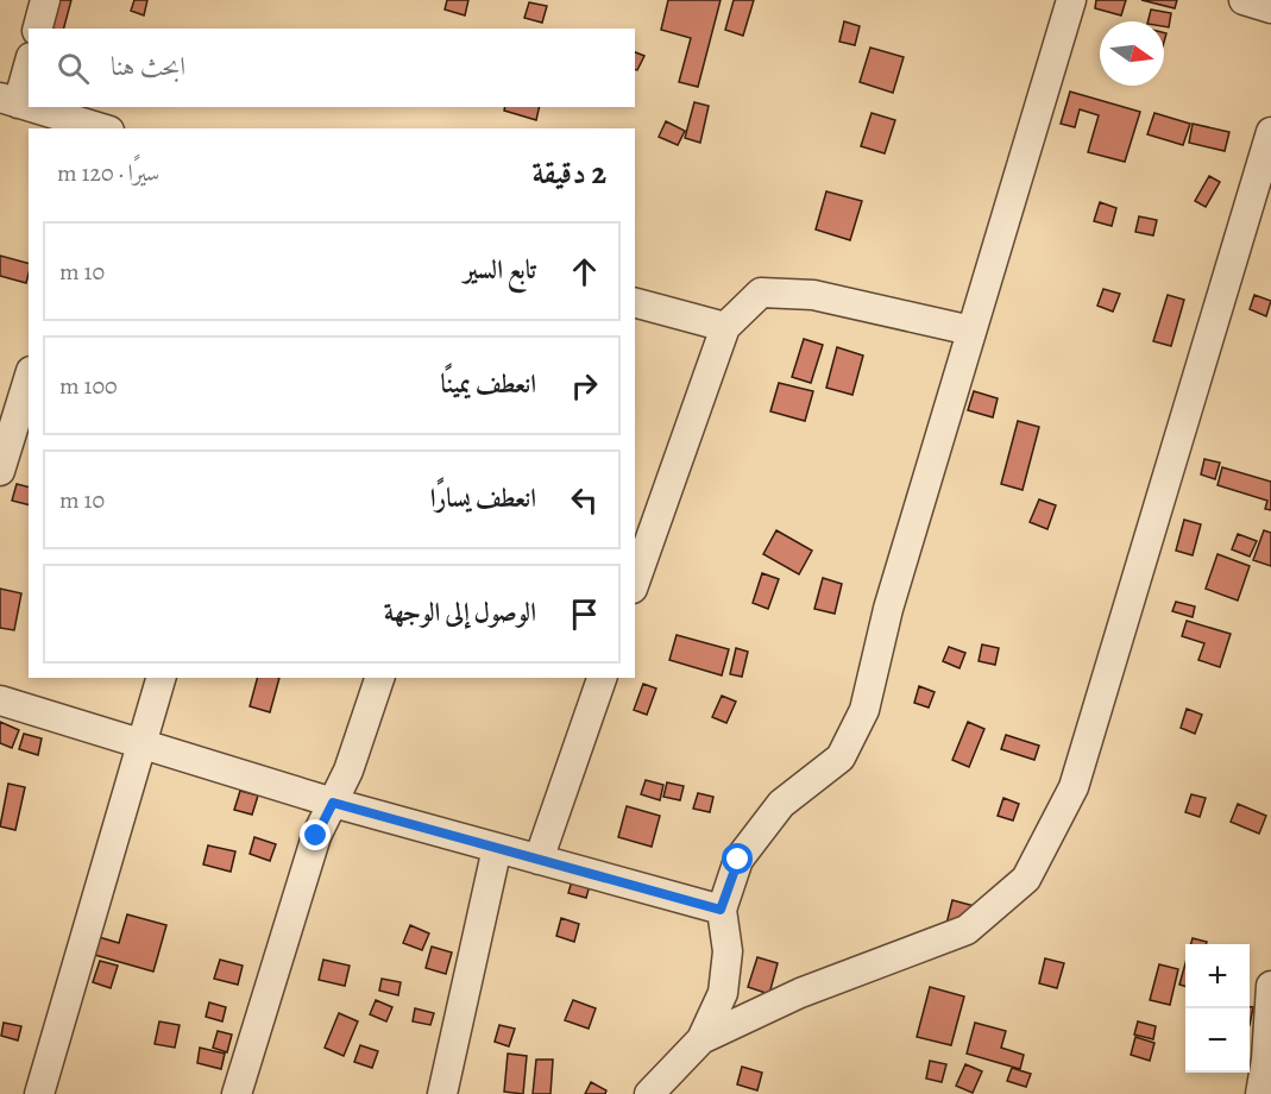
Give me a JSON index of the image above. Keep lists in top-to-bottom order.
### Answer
{
  "north": "right",
  "page": {
    "search": "ابحث هنا",
    "heading": ["2 دقيقة", "سيرًا · 120 m"],
    "list": [
      ["تابع السير", "10 m"],
      ["انعطف يمينًا", "100 m"],
      ["انعطف يسارًا", "10 m"],
      "الوصول إلى الوجهة"
    ],
    "map_buttons": ["+", "−"]
  }
}
